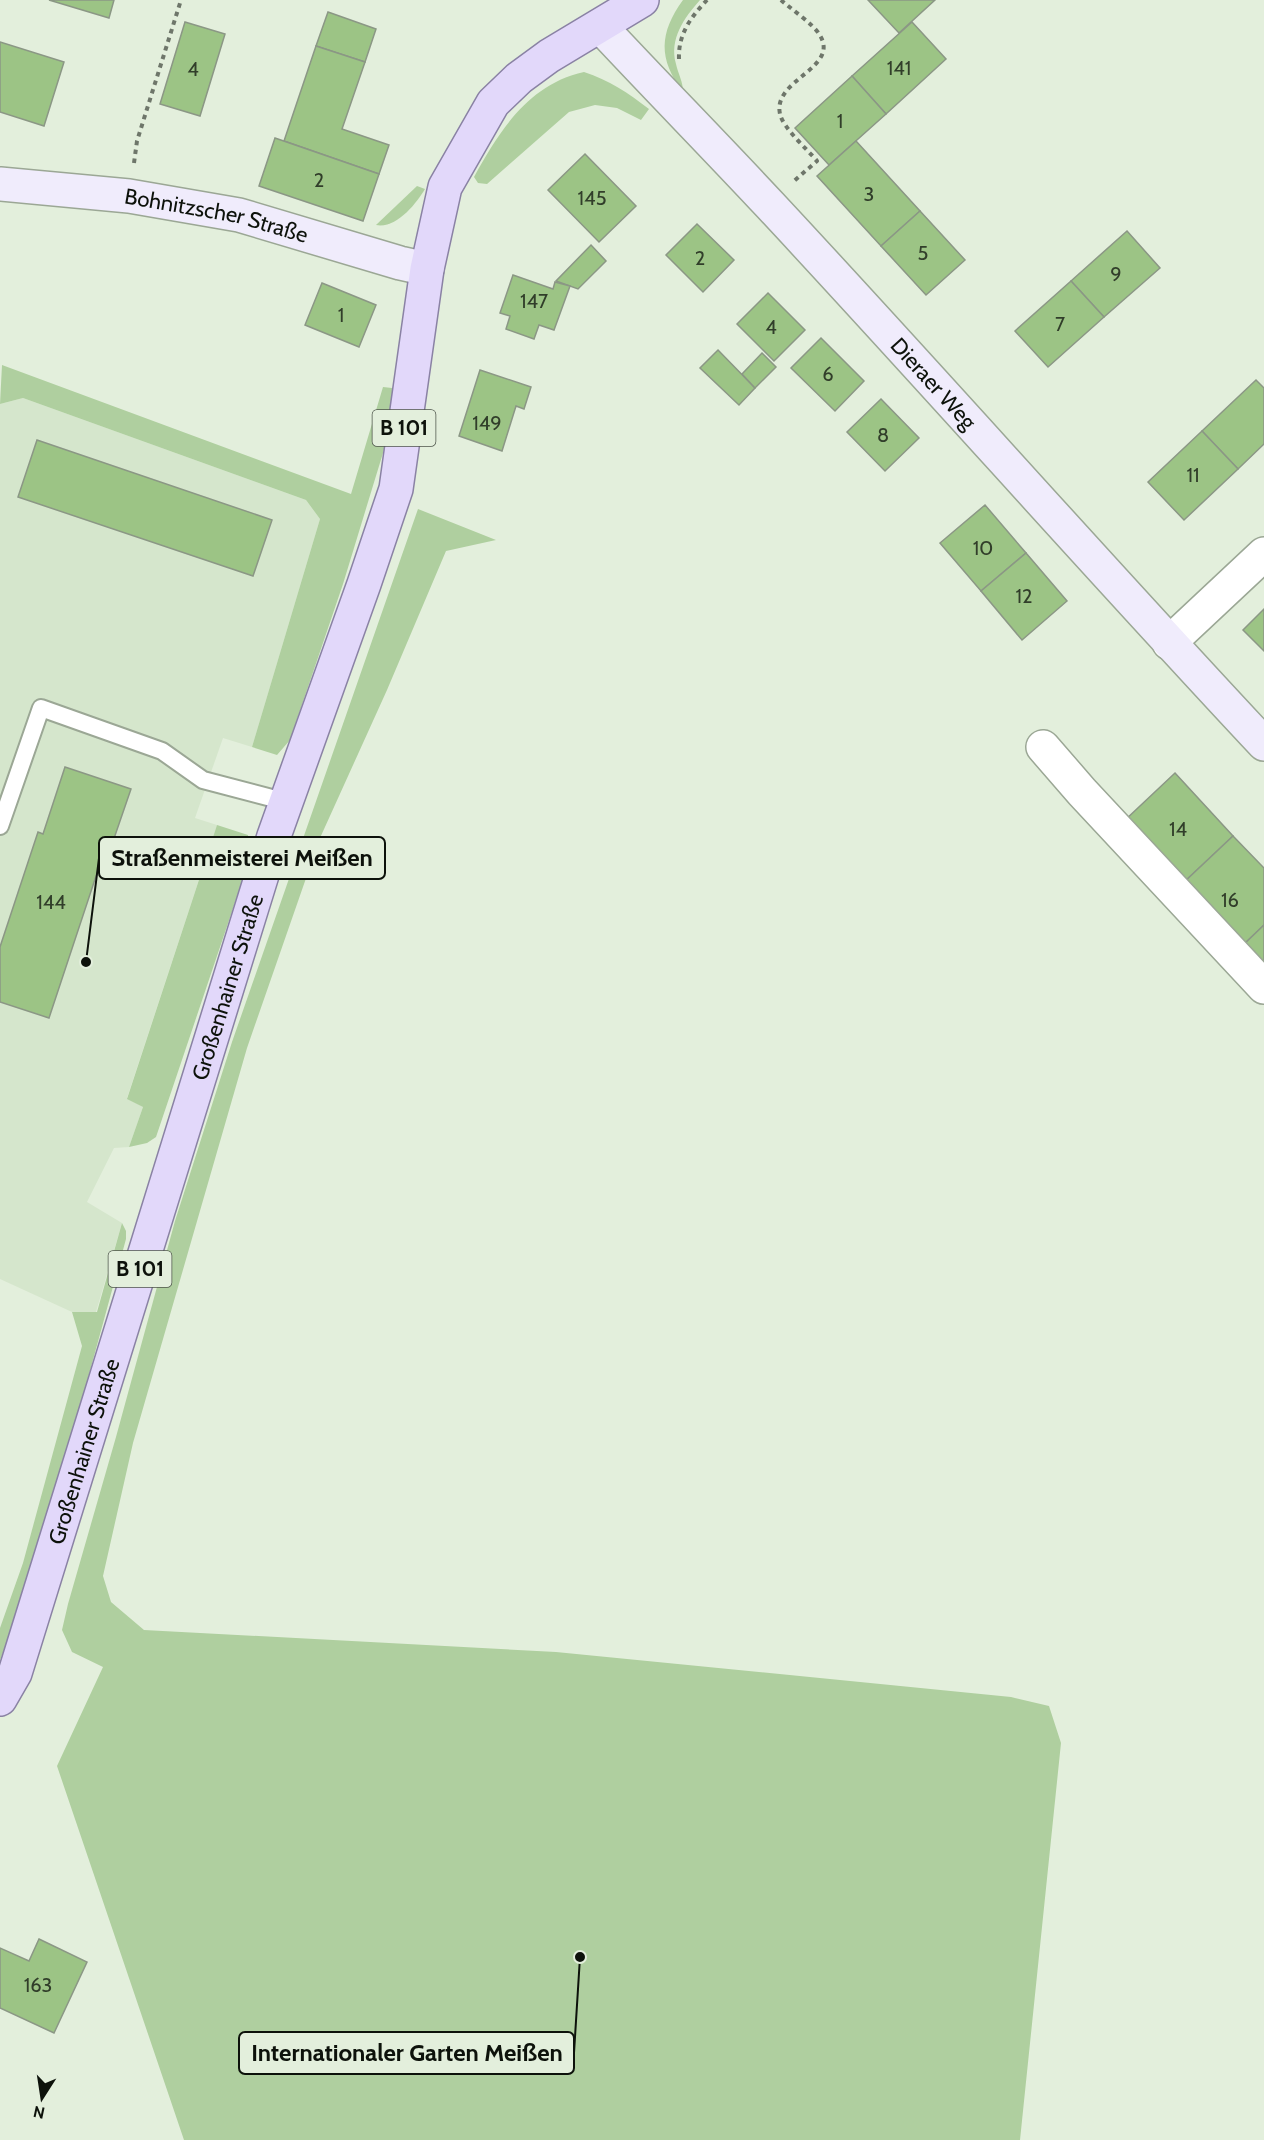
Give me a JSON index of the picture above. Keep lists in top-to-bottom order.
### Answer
{
  "streets": {
    "main road": [
      "Bohnitzscher Straße",
      "Dieraer Weg",
      "B 101",
      "Großenhainer Straße"
    ]
  },
  "crossings": [
    ["Bohnitzscher Straße", "B 101"],
    ["Bohnitzscher Straße", "Großenhainer Straße"],
    ["Dieraer Weg", "B 101"],
    ["B 101", "Großenhainer Straße"]
  ],
  "places": ["Straßenmeisterei Meißen", "Internationaler Garten Meißen"],
  "house_numbers": [
    "141",
    "4",
    "1",
    "2",
    "3",
    "145",
    "5",
    "2",
    "9",
    "147",
    "1",
    "7",
    "4",
    "6",
    "149",
    "8",
    "11",
    "10",
    "12",
    "14",
    "16",
    "144",
    "163"
  ],
  "north": "bottom"
}
